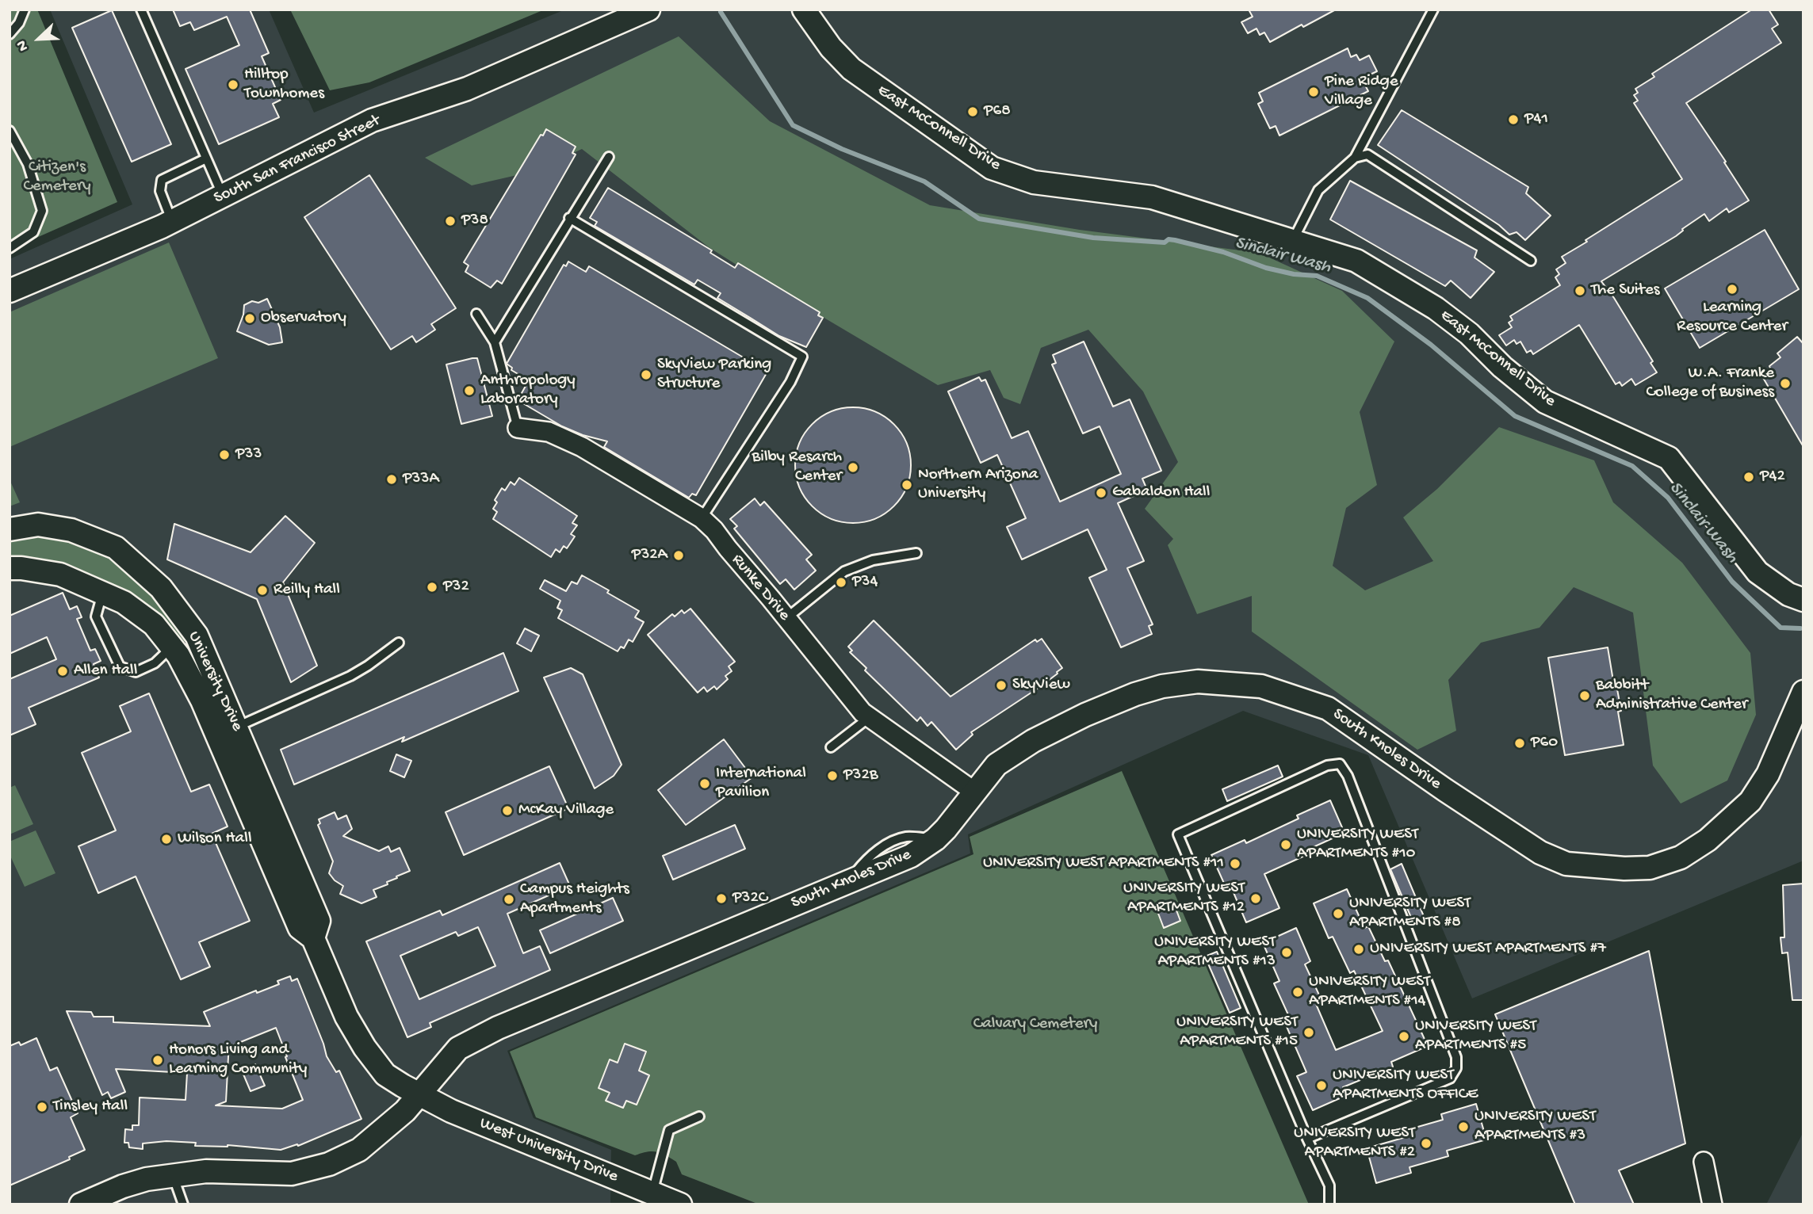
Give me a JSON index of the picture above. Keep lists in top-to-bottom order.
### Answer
{
  "streets": {
    "street": [
      "East McConnell Drive",
      "South San Francisco Street",
      "Runke Drive",
      "University Drive",
      "South Knoles Drive",
      "West University Drive"
    ]
  },
  "crossings": [
    ["Runke Drive", "South Knoles Drive"],
    ["University Drive", "South Knoles Drive"],
    ["University Drive", "West University Drive"],
    ["South Knoles Drive", "West University Drive"]
  ],
  "water": ["Sinclair Wash"],
  "parks": ["Citizen's Cemetery", "Calvary Cemetery"],
  "places": [
    "Hilltop Townhomes",
    "Pine Ridge Village",
    "P68",
    "P41",
    "P38",
    "Learning Resource Center",
    "The Suites",
    "Observatory",
    "SkyView Parking Structure",
    "W.A. Franke College of Business",
    "Anthropology Laboratory",
    "P33",
    "Bilby Resarch Center",
    "P42",
    "P33A",
    "Northern Arizona University",
    "Gabaldon Hall",
    "P32A",
    "P34",
    "P32",
    "Reilly Hall",
    "Allen Hall",
    "SkyView",
    "Babbitt Administrative Center",
    "P60",
    "P32B",
    "International Pavilion",
    "McKay Village",
    "Wilson Hall",
    "UNIVERSITY WEST APARTMENTS #10",
    "UNIVERSITY WEST APARTMENTS #11",
    "P32C",
    "UNIVERSITY WEST APARTMENTS #12",
    "Campus Heights Apartments",
    "UNIVERSITY WEST APARTMENTS #8",
    "UNIVERSITY WEST APARTMENTS #7",
    "UNIVERSITY WEST APARTMENTS #13",
    "UNIVERSITY WEST APARTMENTS #14",
    "UNIVERSITY WEST APARTMENTS #15",
    "UNIVERSITY WEST APARTMENTS #5",
    "Honors Living and Learning Community",
    "UNIVERSITY WEST APARTMENTS OFFICE",
    "Tinsley Hall",
    "UNIVERSITY WEST APARTMENTS #3",
    "UNIVERSITY WEST APARTMENTS #2"
  ],
  "north": "bottom left"
}
